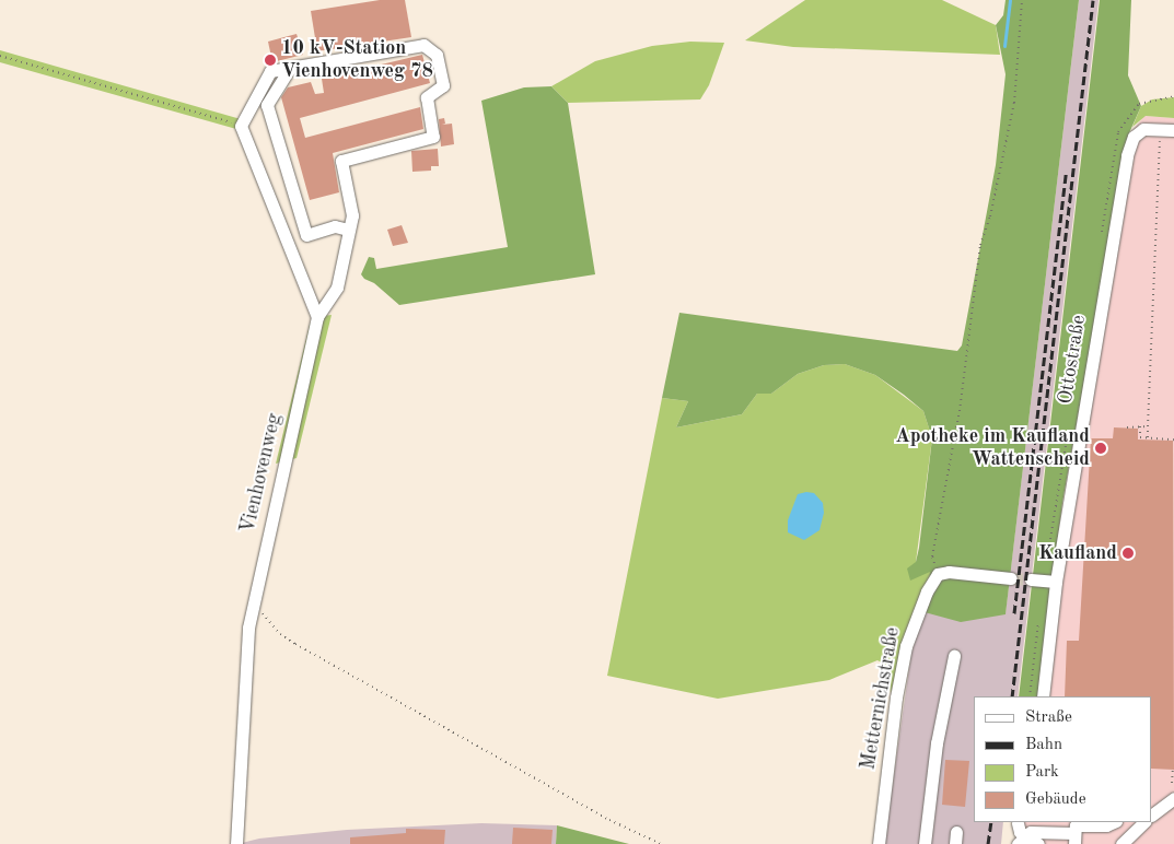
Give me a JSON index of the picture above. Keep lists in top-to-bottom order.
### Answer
{
  "streets": {
    "street": ["Ottostraße", "Vienhovenweg", "Metternichstraße"]
  },
  "places": ["10 kV-Station Vienhovenweg 78", "Apotheke im Kaufland Wattenscheid", "Kaufland"],
  "legend": [
    "Straße",
    "Bahn",
    "Park",
    "Gebäude"
  ]
}
